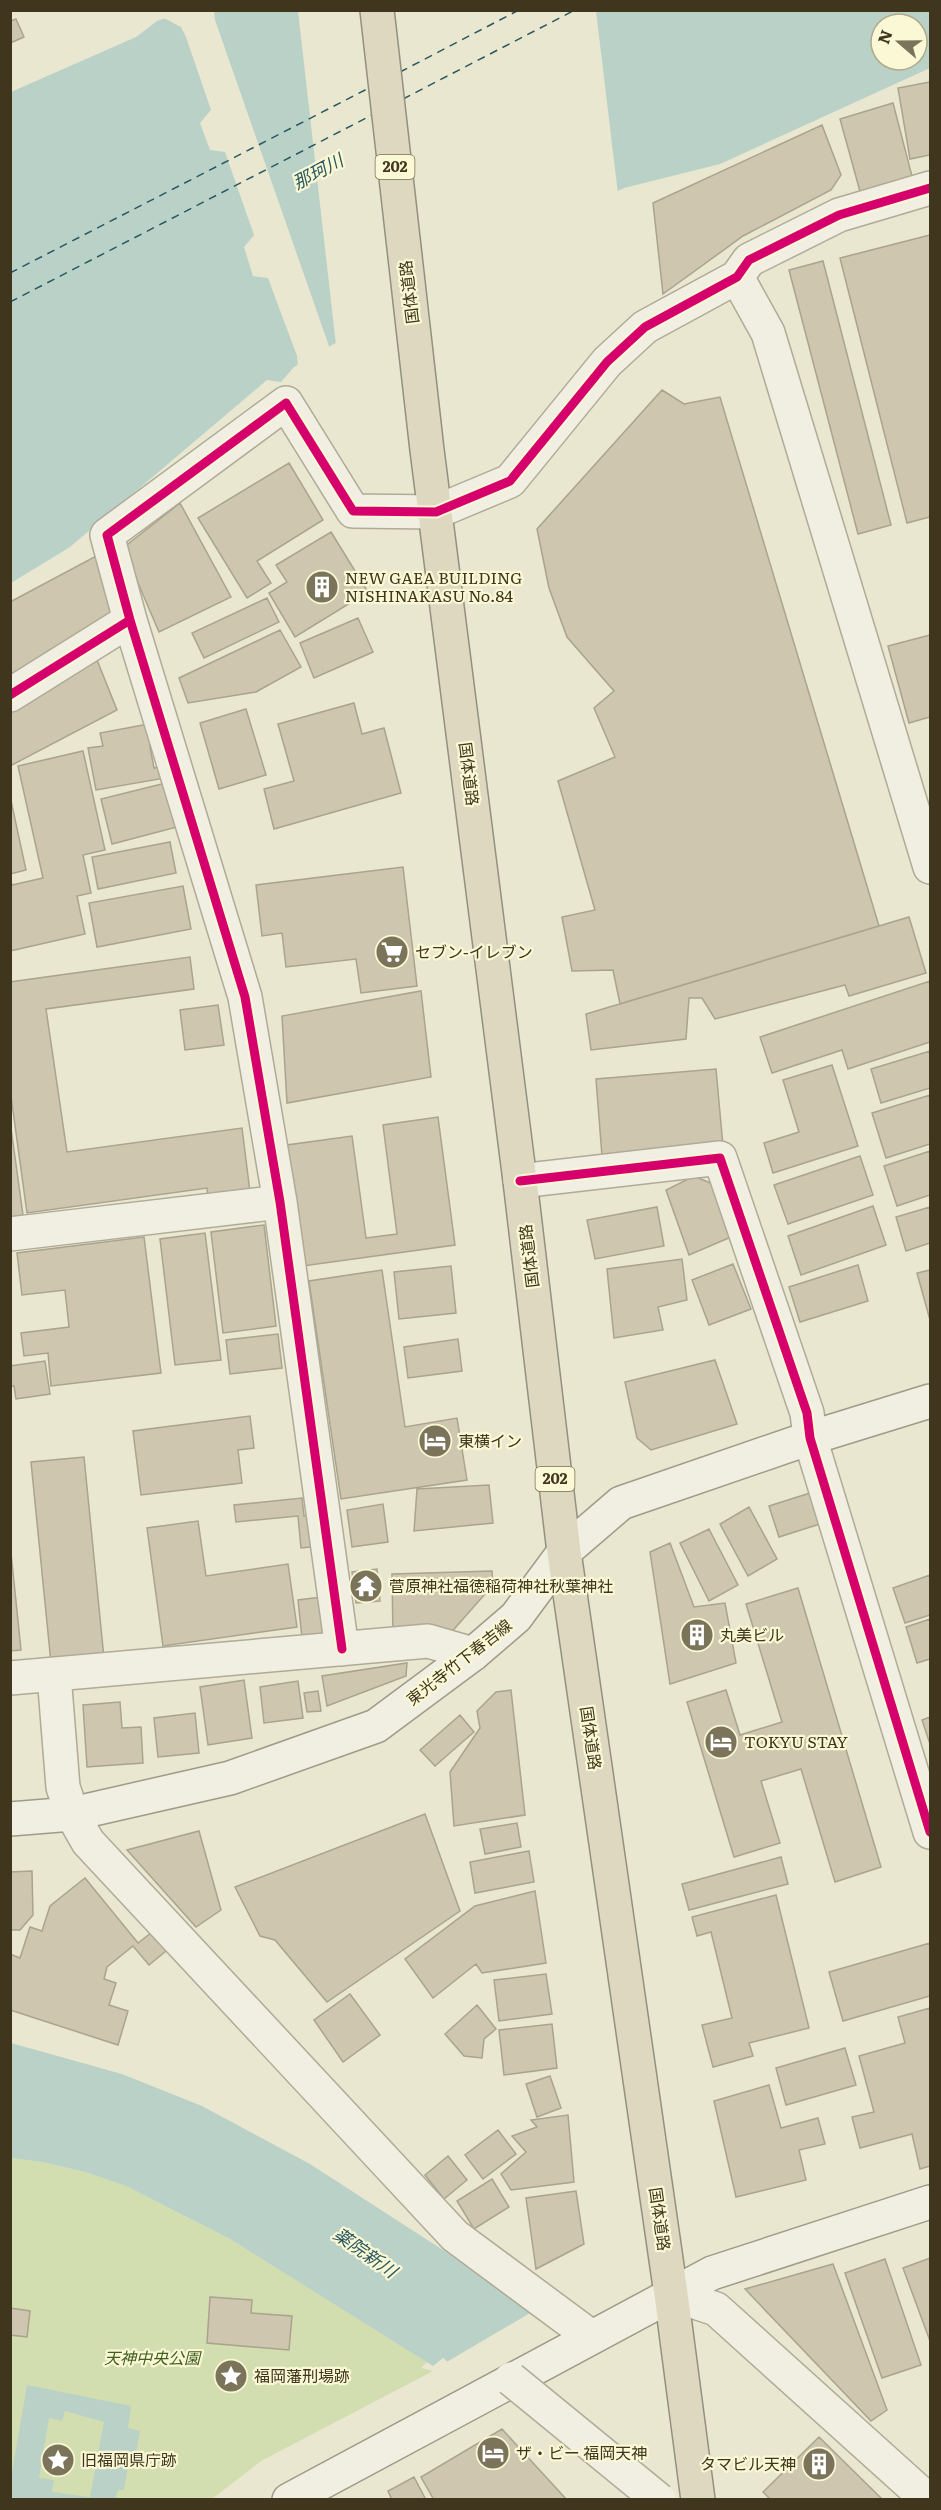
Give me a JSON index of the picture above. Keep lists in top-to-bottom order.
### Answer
{
  "streets": {
    "highway": ["202", "国体道路"],
    "street": ["東光寺竹下春吉線"]
  },
  "crossings": [
    ["国体道路", "東光寺竹下春吉線"]
  ],
  "water": ["那珂川", "薬院新川"],
  "parks": ["天神中央公園"],
  "places": {
    "building": ["NEW GAEA BUILDING NISHINAKASU No.84", "丸美ビル", "タマビル天神"],
    "supermarket": ["セブン-イレブン"],
    "hotel": ["東横イン", "TOKYU STAY", "ザ・ビー 福岡天神"],
    "temple": ["菅原神社福徳稲荷神社秋葉神社"],
    "place": ["福岡藩刑場跡", "旧福岡県庁跡"]
  },
  "north": "left"
}
